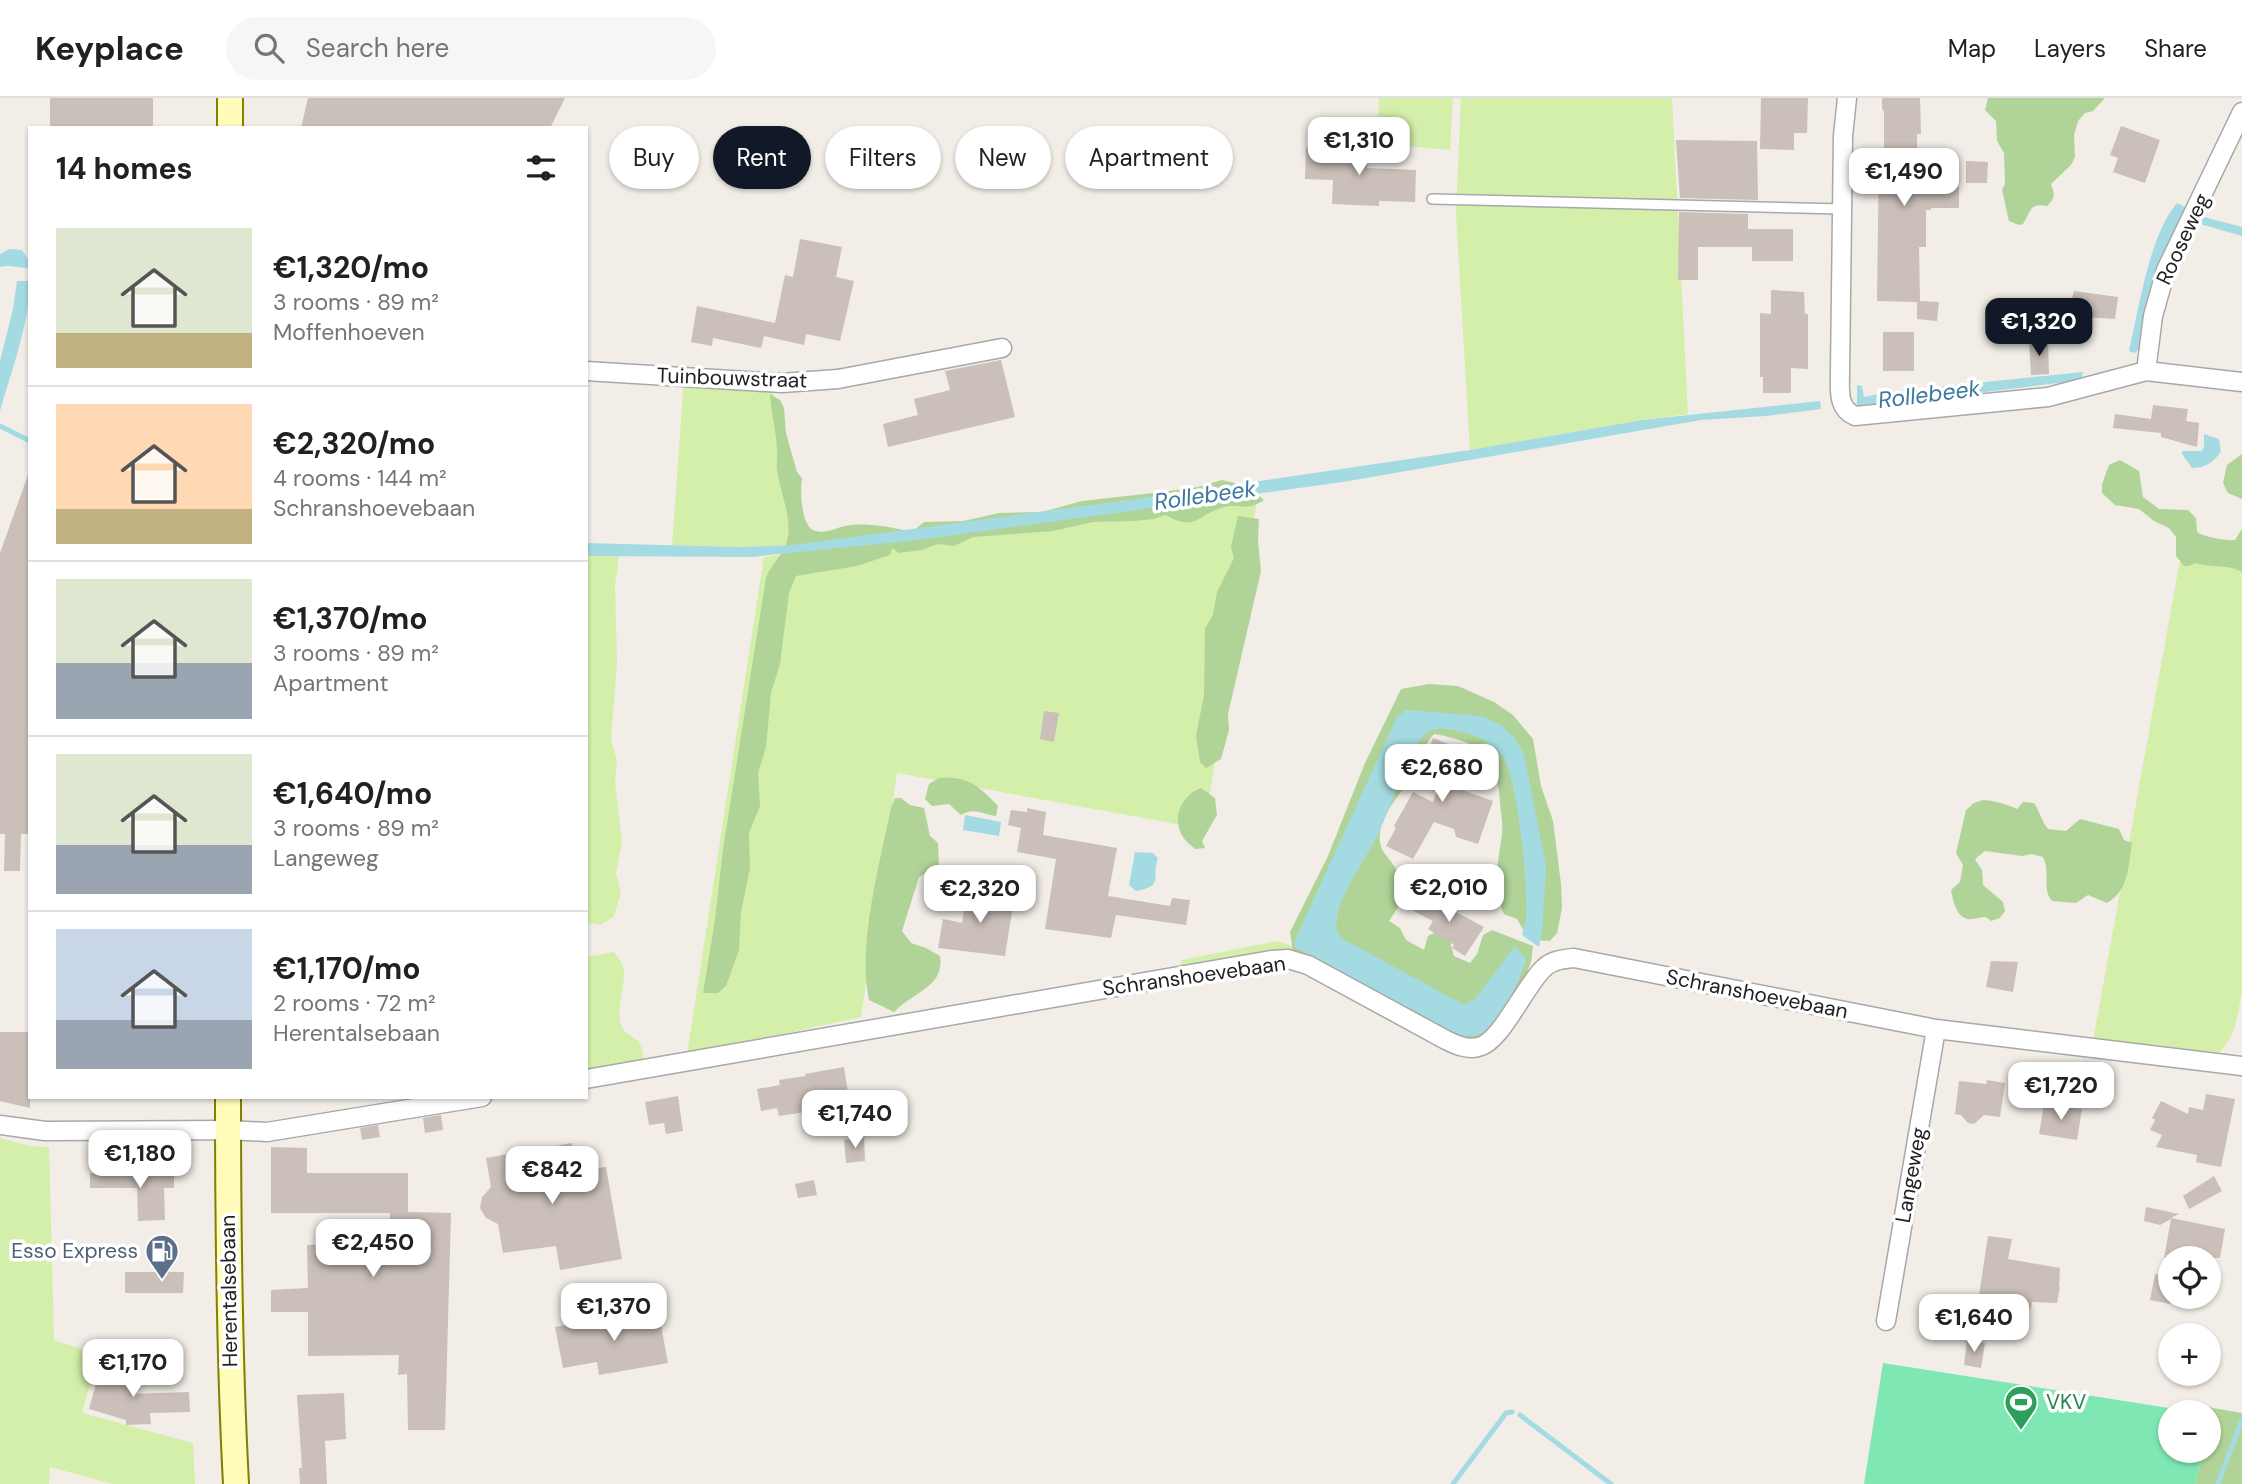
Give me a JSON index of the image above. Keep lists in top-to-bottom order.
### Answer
{
  "streets": {
    "main road": ["Herentalsebaan"],
    "street": [
      "Rooseweg",
      "Tuinbouwstraat",
      "Schranshoevebaan",
      "Langeweg"
    ]
  },
  "crossings": [
    ["Schranshoevebaan", "Langeweg"]
  ],
  "water": ["Rollebeek"],
  "places": {
    "fuel station": ["Esso Express"],
    "sports": ["VKV"]
  },
  "page": {
    "header": "Keyplace",
    "search": "Search here",
    "nav": ["Map", "Layers", "Share"],
    "price": [
      "€1,310",
      "€1,490",
      "€1,320",
      "€2,680",
      "€2,010",
      "€2,320",
      "€1,720",
      "€1,740",
      "€1,180",
      "€842",
      "€2,450",
      "€1,370",
      "€1,640",
      "€1,170"
    ],
    "chip": [
      "Buy",
      "Rent",
      "Filters",
      "New",
      "Apartment"
    ],
    "heading": "14 homes",
    "list": [
      {
        "name": "€1,320/mo",
        "note": "3 rooms · 89 m² · Moffenhoeven"
      },
      {
        "name": "€2,320/mo",
        "note": "4 rooms · 144 m² · Schranshoevebaan"
      },
      {
        "name": "€1,370/mo",
        "note": "3 rooms · 89 m² · Apartment"
      },
      {
        "name": "€1,640/mo",
        "note": "3 rooms · 89 m² · Langeweg"
      },
      {
        "name": "€1,170/mo",
        "note": "2 rooms · 72 m² · Herentalsebaan"
      }
    ],
    "map_buttons": ["+", "−"]
  }
}
